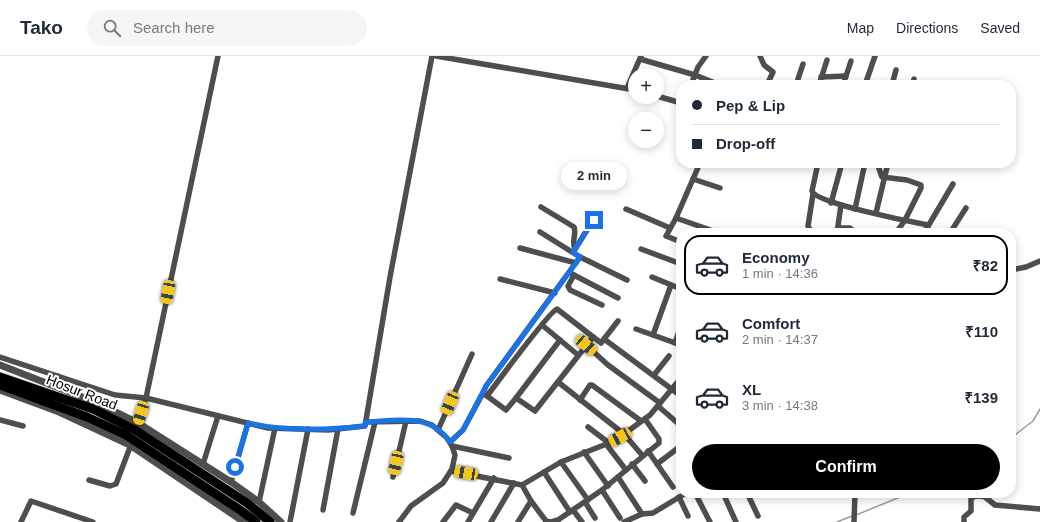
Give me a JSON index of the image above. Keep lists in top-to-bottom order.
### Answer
{
  "streets": {
    "highway": ["Hosur Road"]
  },
  "page": {
    "header": "Tako",
    "search": "Search here",
    "nav": ["Map", "Directions", "Saved"],
    "map_buttons": ["+", "−"],
    "banner": ["Pep & Lip", "Drop-off"],
    "bubble": "2 min",
    "list": [
      {
        "name": "Economy",
        "note": "1 min · 14:36",
        "value": "₹82"
      },
      {
        "name": "Comfort",
        "note": "2 min · 14:37",
        "value": "₹110"
      },
      {
        "name": "XL",
        "note": "3 min · 14:38",
        "value": "₹139"
      }
    ],
    "buttons": "Confirm"
  }
}
